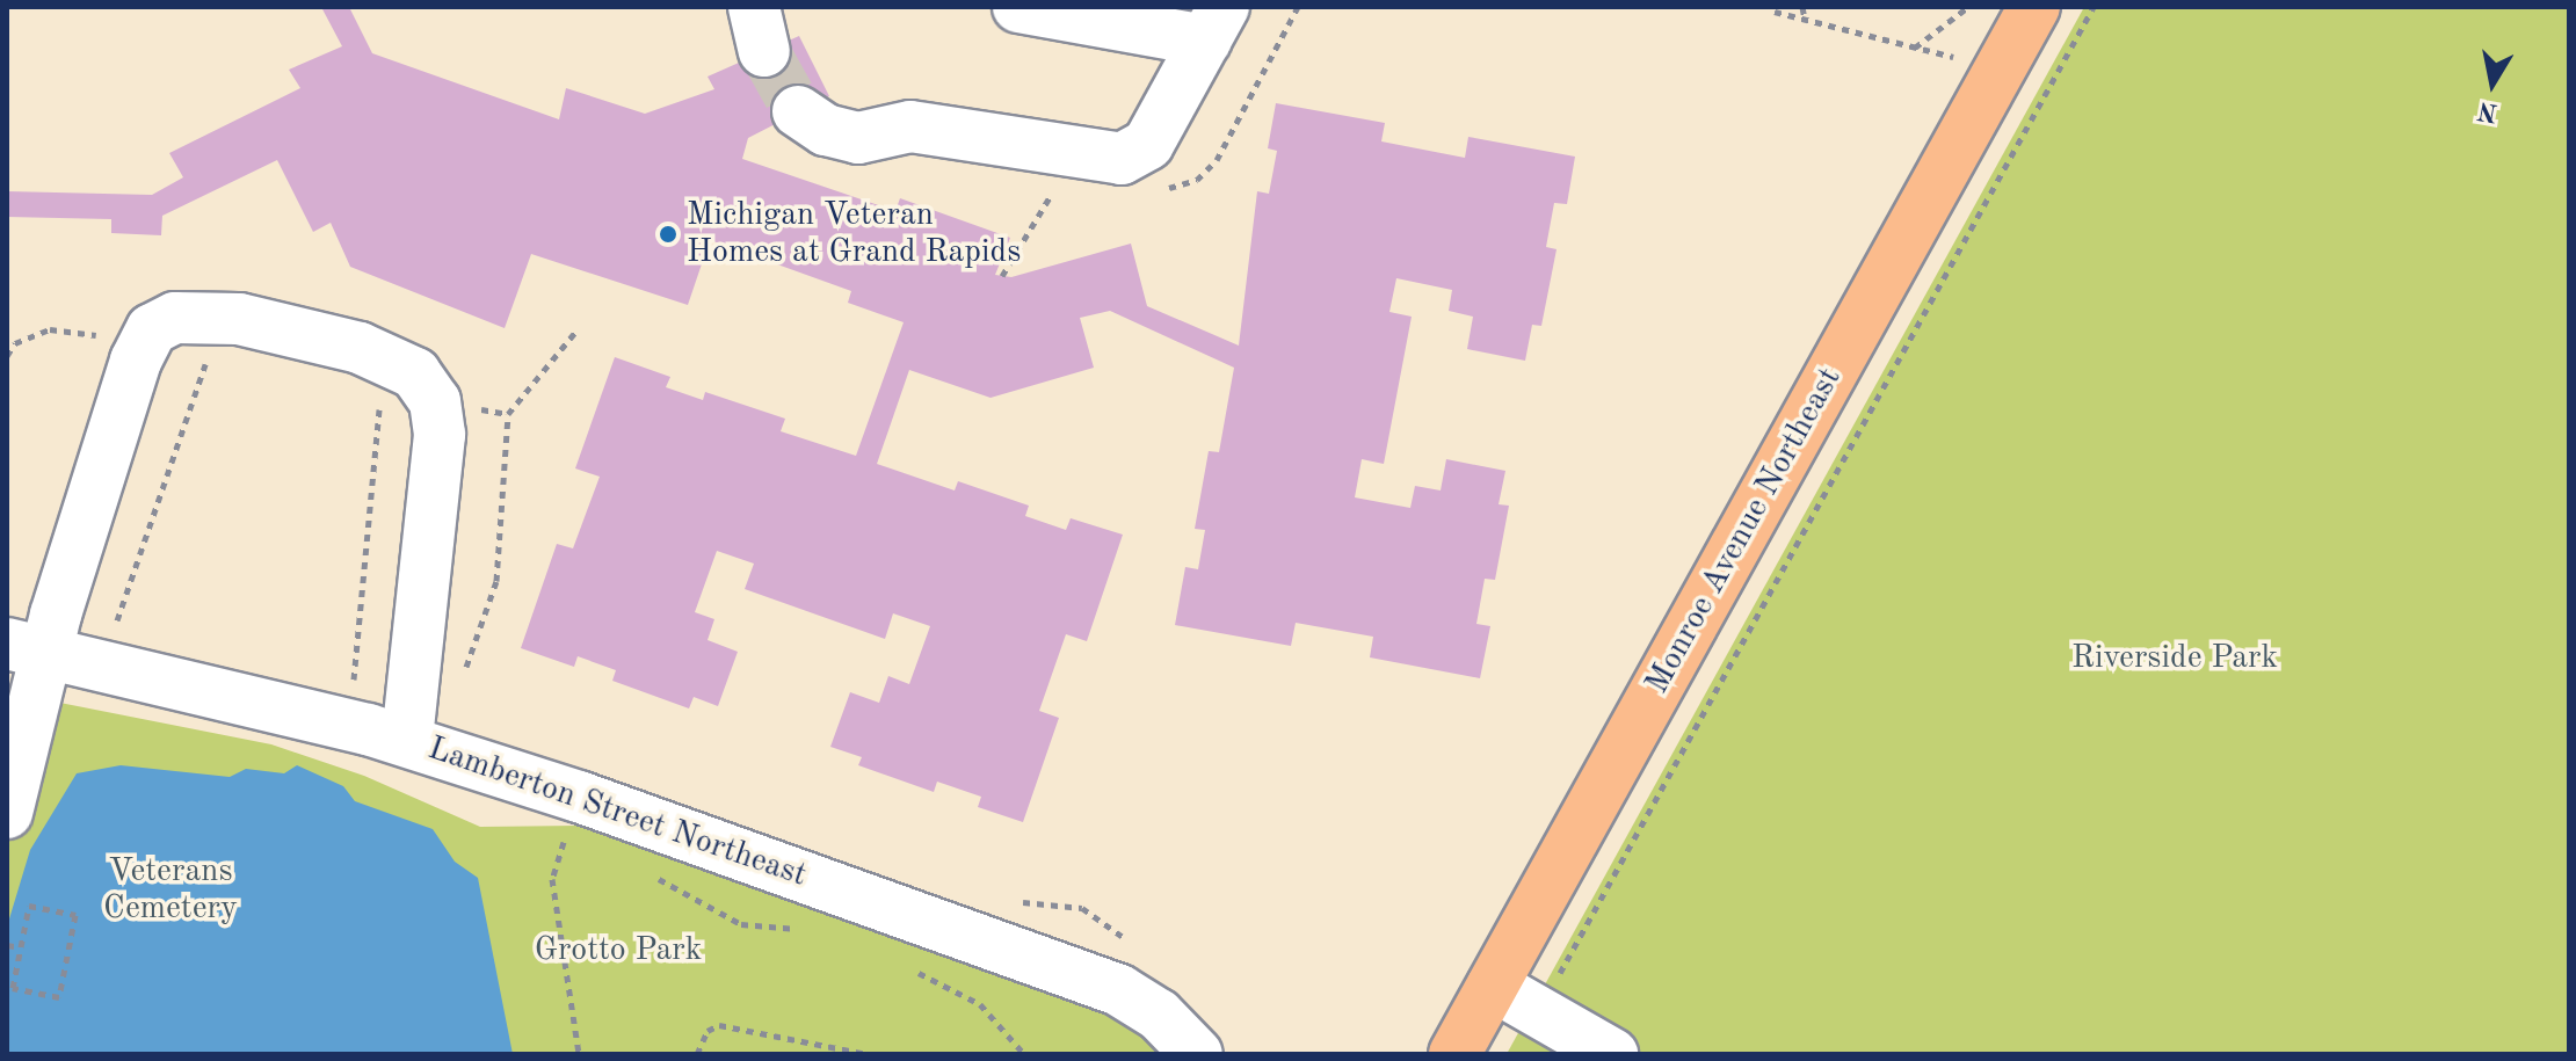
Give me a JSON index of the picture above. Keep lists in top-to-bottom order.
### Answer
{
  "streets": {
    "main road": ["Monroe Avenue Northeast"],
    "street": ["Lamberton Street Northeast"]
  },
  "parks": ["Riverside Park", "Veterans Cemetery", "Grotto Park"],
  "places": ["Michigan Veteran Homes at Grand Rapids"],
  "north": "bottom"
}
